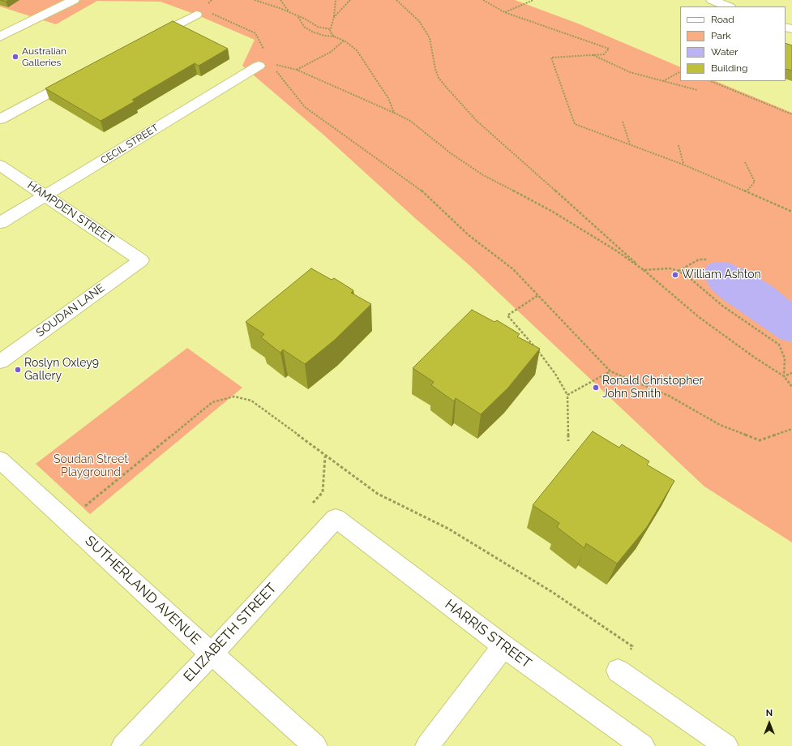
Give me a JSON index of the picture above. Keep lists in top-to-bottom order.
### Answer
{
  "streets": {
    "street": [
      "CECIL STREET",
      "HAMPDEN STREET",
      "SOUDAN LANE",
      "SUTHERLAND AVENUE",
      "ELIZABETH STREET",
      "HARRIS STREET"
    ]
  },
  "crossings": [
    ["CECIL STREET", "HAMPDEN STREET"],
    ["HAMPDEN STREET", "SOUDAN LANE"],
    ["SUTHERLAND AVENUE", "ELIZABETH STREET"],
    ["ELIZABETH STREET", "HARRIS STREET"]
  ],
  "parks": ["Soudan Street Playground"],
  "places": [
    "Australian Galleries",
    "William Ashton",
    "Roslyn Oxley9 Gallery",
    "Ronald Christopher John Smith"
  ],
  "legend": [
    "Road",
    "Park",
    "Water",
    "Building"
  ],
  "north": "top"
}
